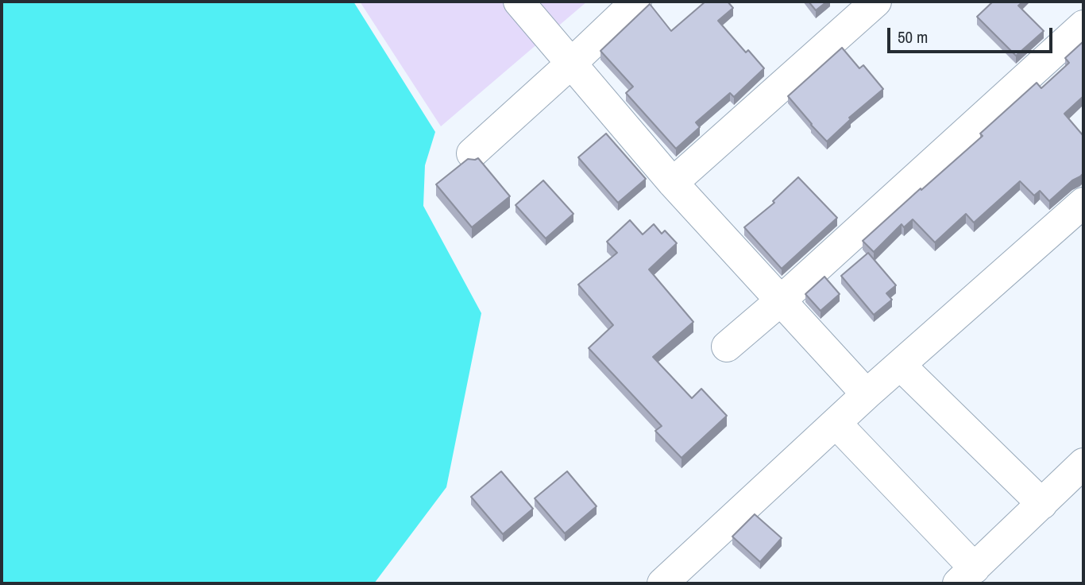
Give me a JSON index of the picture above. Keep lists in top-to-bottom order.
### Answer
{
  "scale_bar": "50 m"
}
